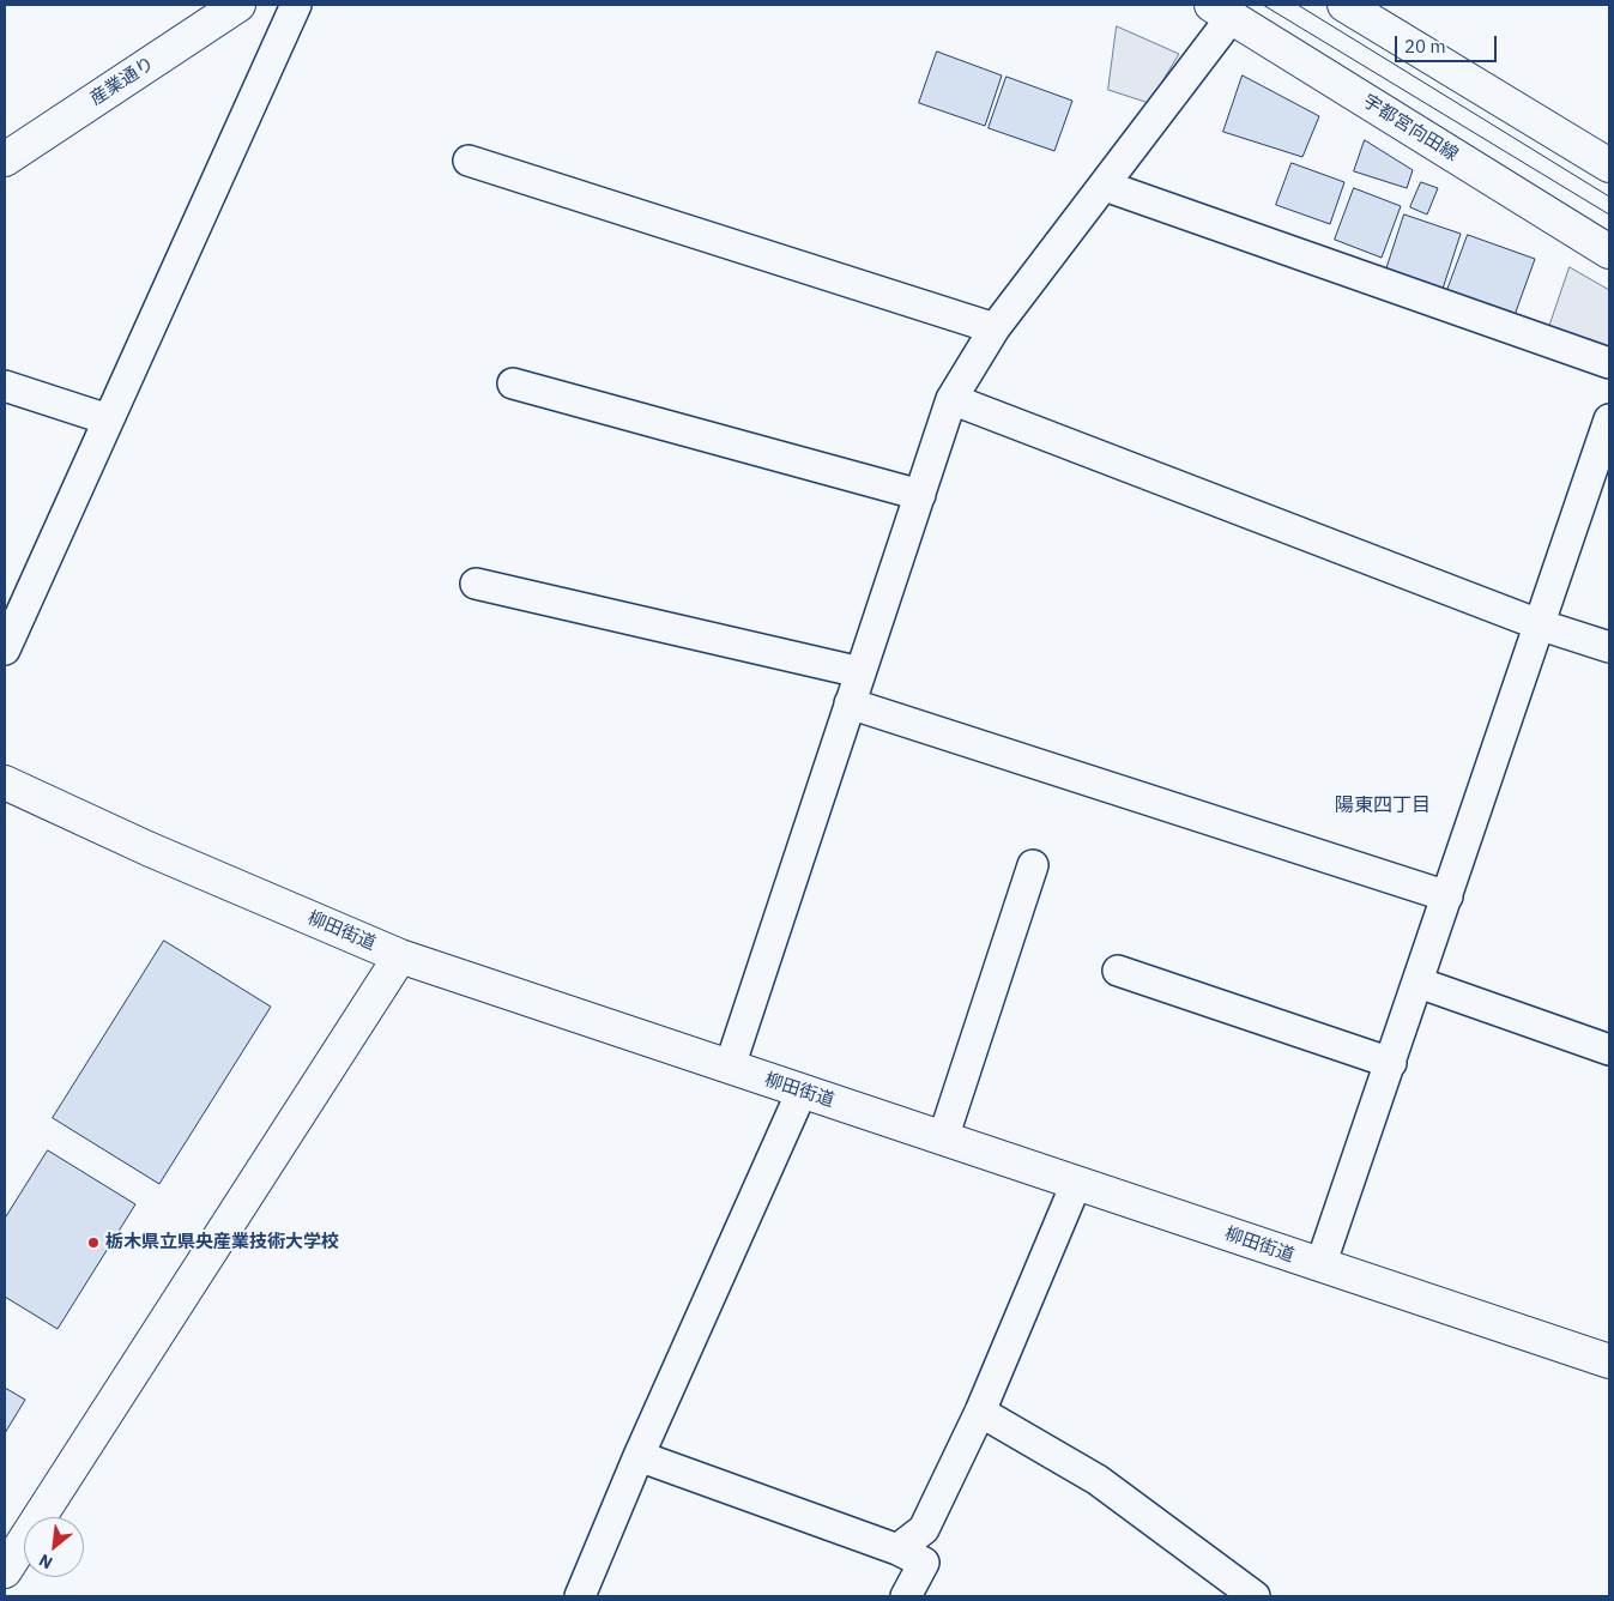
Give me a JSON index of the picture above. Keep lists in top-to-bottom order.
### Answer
{
  "streets": {
    "street": ["産業通り", "宇都宮向田線", "柳田街道"]
  },
  "districts": ["陽東四丁目"],
  "places": ["栃木県立県央産業技術大学校"],
  "scale_bar": "20 m",
  "north": "bottom left"
}
